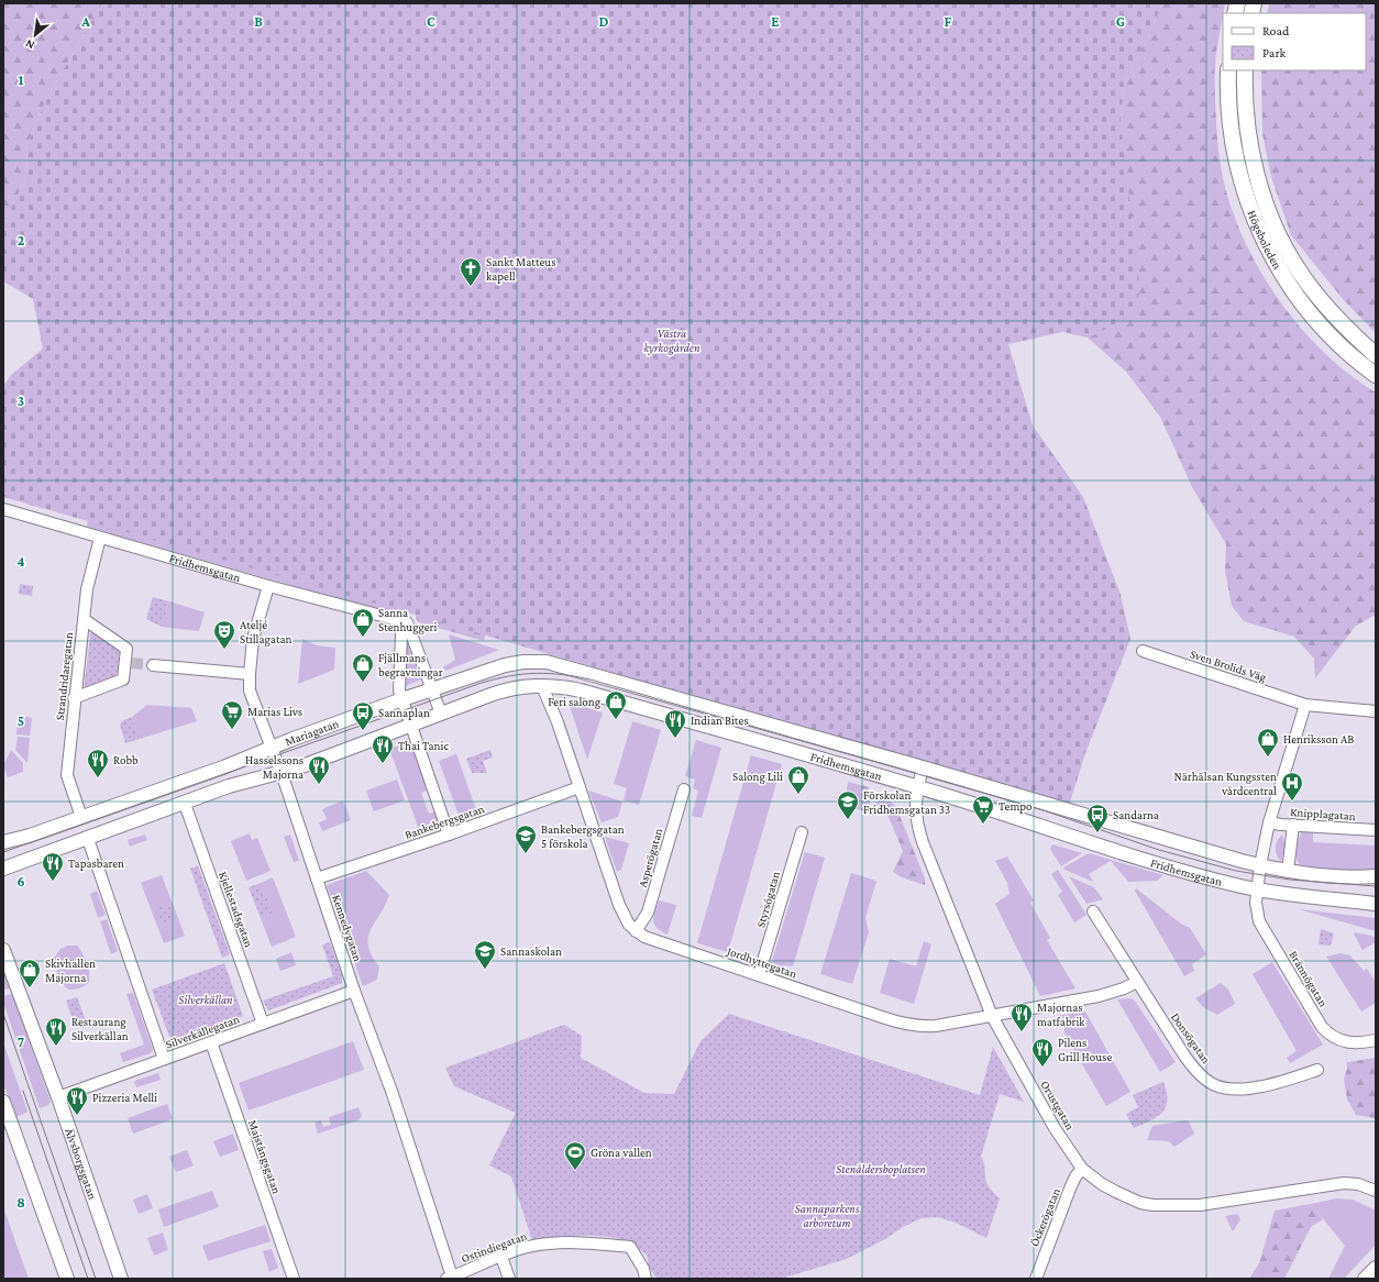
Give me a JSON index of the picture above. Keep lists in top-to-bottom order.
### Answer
{
  "streets": {
    "main road": ["Högsboleden"],
    "street": [
      "Fridhemsgatan",
      "Sven Brolids Väg",
      "Strandridaregatan",
      "Mariagatan",
      "Knipplagatan",
      "Bankebergsgatan",
      "Asperögatan",
      "Styrsögatan",
      "Kjellestadsgatan",
      "Kennedygatan",
      "Jordhyttegatan",
      "Brännögatan",
      "Silverkällegatan",
      "Donsögatan",
      "Orustgatan",
      "Majstångsgatan",
      "Älvsborgsgatan",
      "Öckerögatan",
      "Ostindiegatan"
    ]
  },
  "crossings": [
    ["Fridhemsgatan", "Strandridaregatan"],
    ["Fridhemsgatan", "Mariagatan"],
    ["Fridhemsgatan", "Kennedygatan"],
    ["Fridhemsgatan", "Brännögatan"],
    ["Fridhemsgatan", "Orustgatan"],
    ["Sven Brolids Väg", "Brännögatan"],
    ["Strandridaregatan", "Mariagatan"],
    ["Mariagatan", "Kennedygatan"],
    ["Knipplagatan", "Brännögatan"],
    ["Bankebergsgatan", "Kennedygatan"],
    ["Asperögatan", "Jordhyttegatan"],
    ["Styrsögatan", "Jordhyttegatan"],
    ["Kjellestadsgatan", "Silverkällegatan"],
    ["Kennedygatan", "Silverkällegatan"],
    ["Kennedygatan", "Ostindiegatan"],
    ["Jordhyttegatan", "Donsögatan"],
    ["Jordhyttegatan", "Orustgatan"],
    ["Silverkällegatan", "Majstångsgatan"],
    ["Silverkällegatan", "Älvsborgsgatan"],
    ["Orustgatan", "Öckerögatan"]
  ],
  "parks": [
    "Västra kyrkogården",
    "Silverkällan",
    "Stenåldersboplatsen",
    "Sannaparkens arboretum"
  ],
  "places": {
    "church": ["Sankt Matteus kapell"],
    "shop": [
      "Sanna Stenhuggeri",
      "Fjällmans begravningar",
      "Feri salong",
      "Henriksson AB",
      "Salong Lili",
      "Skivhallen Majorna"
    ],
    "theatre": ["Ateljé Stillagatan"],
    "supermarket": ["Marias Livs", "Tempo"],
    "bus stop": ["Sannaplan", "Sandarna"],
    "restaurant": [
      "Indian Bites",
      "Thai Tanic",
      "Robb",
      "Hasselssons Majorna",
      "Tapasbaren",
      "Majornas matfabrik",
      "Restaurang Silverkällan",
      "Pilens Grill House",
      "Pizzeria Melli"
    ],
    "hospital": ["Närhälsan Kungssten vårdcentral"],
    "school or university": ["Förskolan Fridhemsgatan 33", "Bankebergsgatan 5 förskola", "Sannaskolan"],
    "sports": ["Gröna vallen"]
  },
  "legend": ["Road", "Park"],
  "north": "bottom left",
  "grid": {
    "columns": [
      "A",
      "B",
      "C",
      "D",
      "E",
      "F",
      "G"
    ],
    "rows": [
      "1",
      "2",
      "3",
      "4",
      "5",
      "6",
      "7",
      "8"
    ]
  }
}
